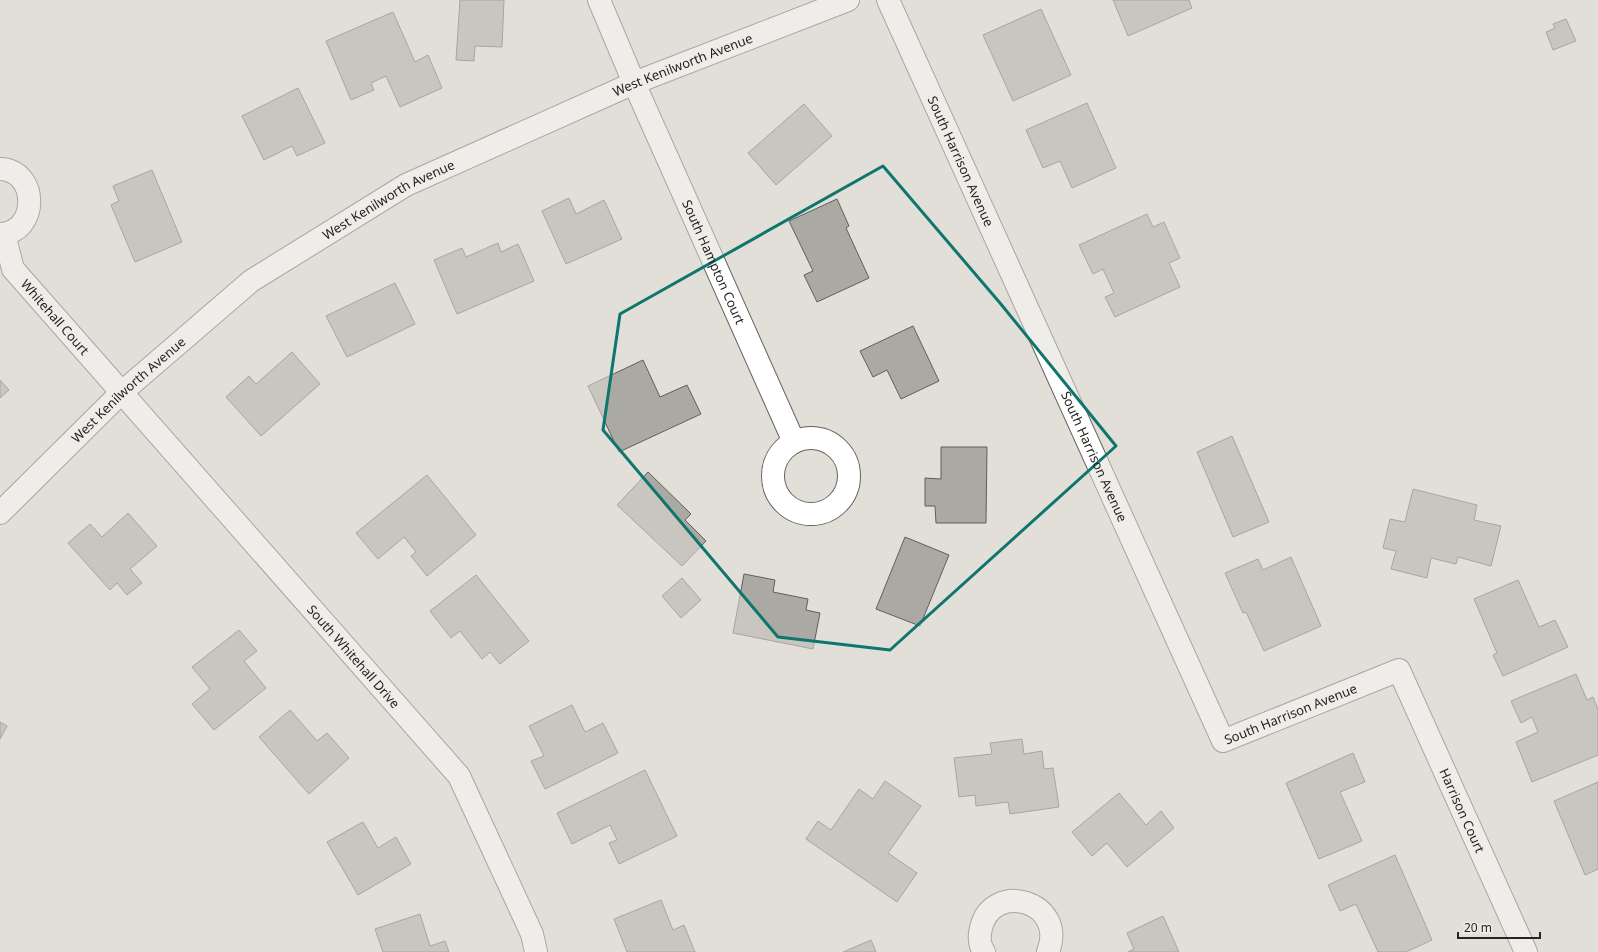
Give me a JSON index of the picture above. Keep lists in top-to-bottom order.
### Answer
{
  "streets": {
    "street": [
      "West Kenilworth Avenue",
      "South Harrison Avenue",
      "South Hampton Court",
      "Whitehall Court",
      "South Whitehall Drive",
      "Harrison Court"
    ]
  },
  "crossings": [
    ["West Kenilworth Avenue", "South Hampton Court"],
    ["West Kenilworth Avenue", "Whitehall Court"],
    ["West Kenilworth Avenue", "South Whitehall Drive"],
    ["South Harrison Avenue", "Harrison Court"],
    ["Whitehall Court", "South Whitehall Drive"]
  ],
  "scale_bar": "20 m"
}
